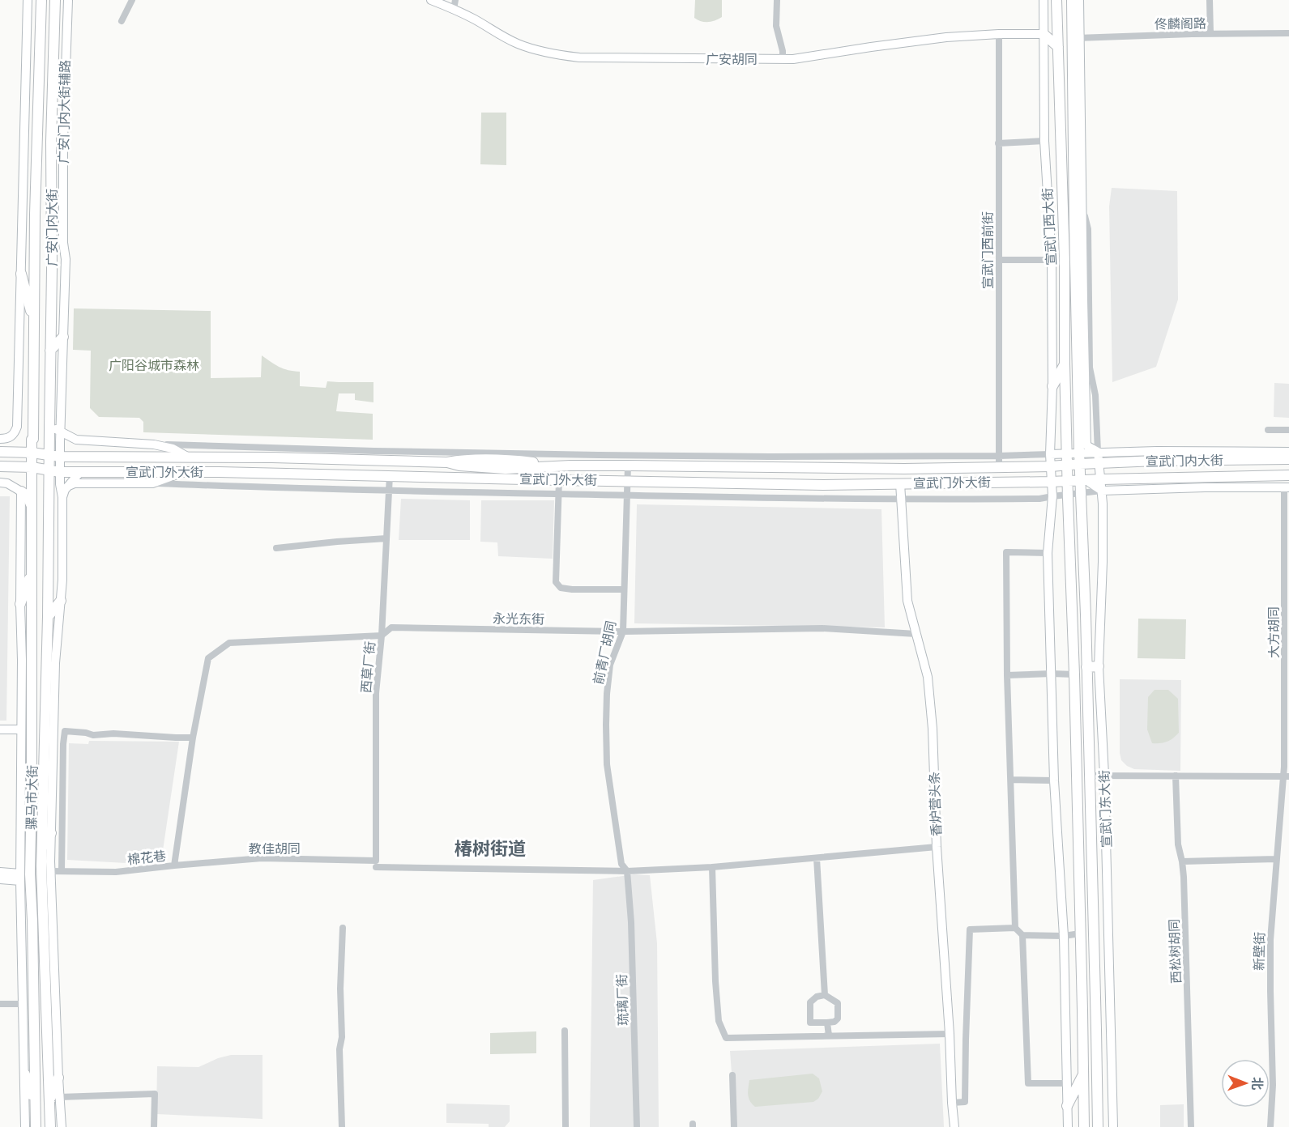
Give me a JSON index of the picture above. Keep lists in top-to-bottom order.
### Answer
{
  "streets": {
    "main road": [
      "宣武门西大街",
      "广安门内大街",
      "宣武门内大街",
      "宣武门外大街",
      "骡马市大街",
      "宣武门东大街"
    ],
    "street": [
      "佟麟阁路",
      "广安胡同",
      "广安门内大街辅路",
      "宣武门西前街",
      "永光东街",
      "大方胡同",
      "前青厂胡同",
      "西草厂街",
      "香炉营头条",
      "教佳胡同",
      "棉花巷",
      "西松树胡同",
      "新壁街",
      "琉璃厂街"
    ]
  },
  "crossings": [
    ["佟麟阁路", "宣武门西大街"],
    ["广安胡同", "宣武门西大街"],
    ["广安胡同", "宣武门西前街"],
    ["广安门内大街辅路", "宣武门外大街"],
    ["宣武门西大街", "宣武门内大街"],
    ["宣武门西大街", "宣武门外大街"],
    ["宣武门西大街", "宣武门东大街"],
    ["广安门内大街", "宣武门外大街"],
    ["广安门内大街", "骡马市大街"],
    ["宣武门西前街", "宣武门外大街"],
    ["宣武门内大街", "宣武门外大街"],
    ["宣武门内大街", "宣武门东大街"],
    ["宣武门外大街", "前青厂胡同"],
    ["宣武门外大街", "西草厂街"],
    ["宣武门外大街", "骡马市大街"],
    ["宣武门外大街", "香炉营头条"],
    ["宣武门外大街", "宣武门东大街"],
    ["永光东街", "前青厂胡同"],
    ["永光东街", "西草厂街"],
    ["永光东街", "香炉营头条"],
    ["永光东街", "棉花巷"],
    ["大方胡同", "新壁街"],
    ["前青厂胡同", "教佳胡同"],
    ["前青厂胡同", "琉璃厂街"],
    ["西草厂街", "教佳胡同"],
    ["骡马市大街", "棉花巷"],
    ["香炉营头条", "教佳胡同"],
    ["教佳胡同", "棉花巷"],
    ["教佳胡同", "琉璃厂街"]
  ],
  "districts": ["椿树街道"],
  "parks": ["广阳谷城市森林"],
  "north": "right"
}
